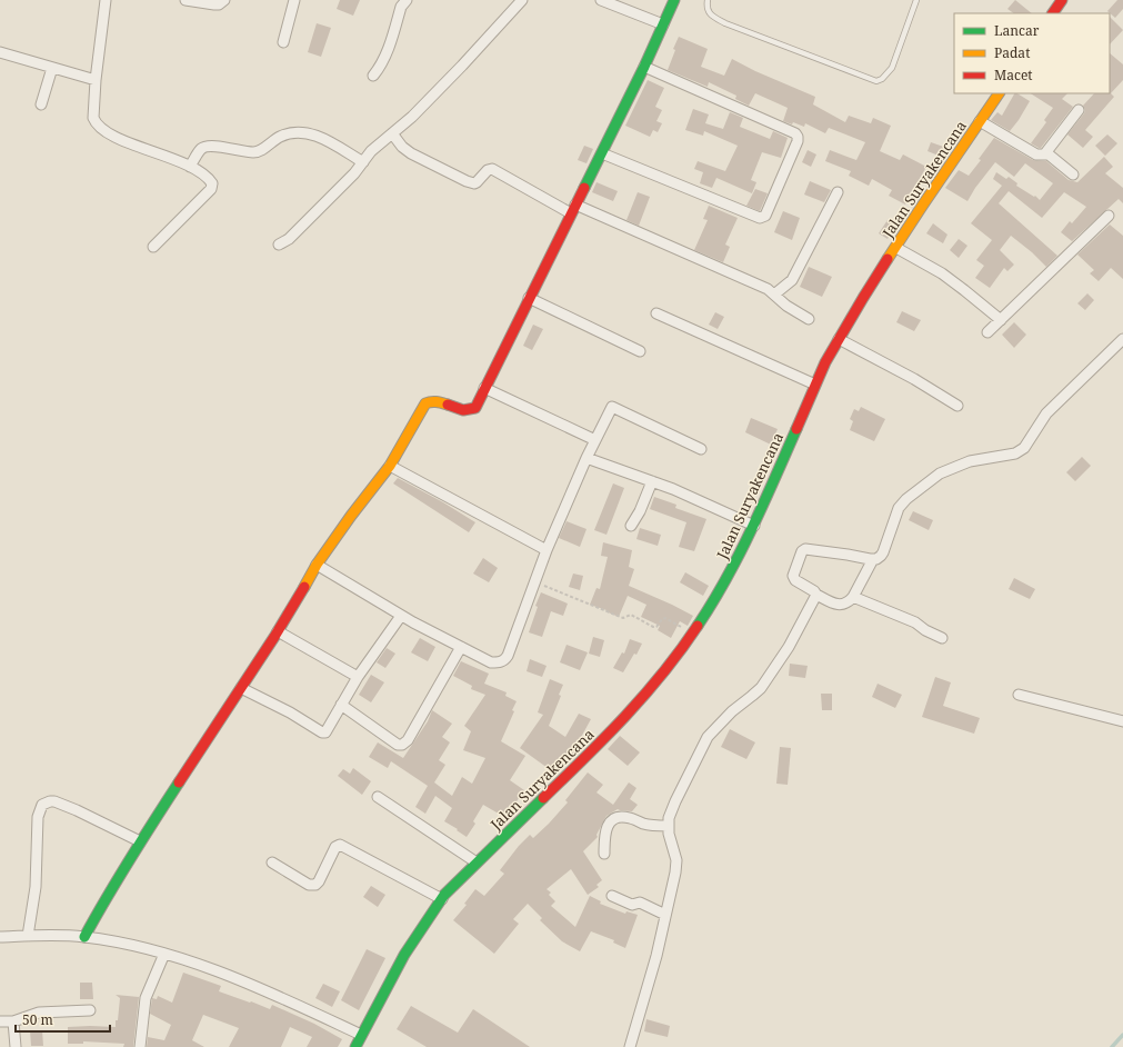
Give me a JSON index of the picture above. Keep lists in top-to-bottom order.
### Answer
{
  "streets": {
    "street": ["Jalan Suryakencana"]
  },
  "legend": ["Lancar", "Padat", "Macet"],
  "scale_bar": "50 m"
}
